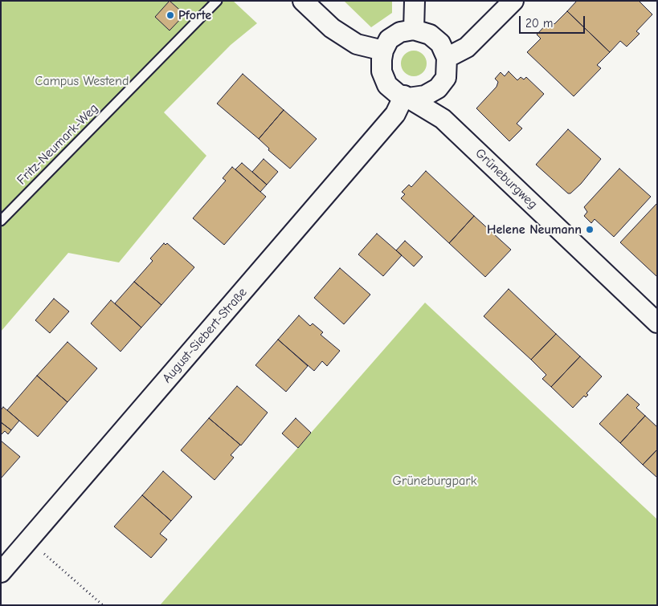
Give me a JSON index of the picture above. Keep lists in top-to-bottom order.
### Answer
{
  "streets": {
    "street": ["Grüneburgweg", "August-Siebert-Straße"],
    "lane": ["Fritz-Neumark-Weg"]
  },
  "crossings": [
    ["Grüneburgweg", "August-Siebert-Straße"]
  ],
  "parks": ["Campus Westend", "Grüneburgpark"],
  "places": ["Pforte", "Helene Neumann"],
  "scale_bar": "20 m"
}
